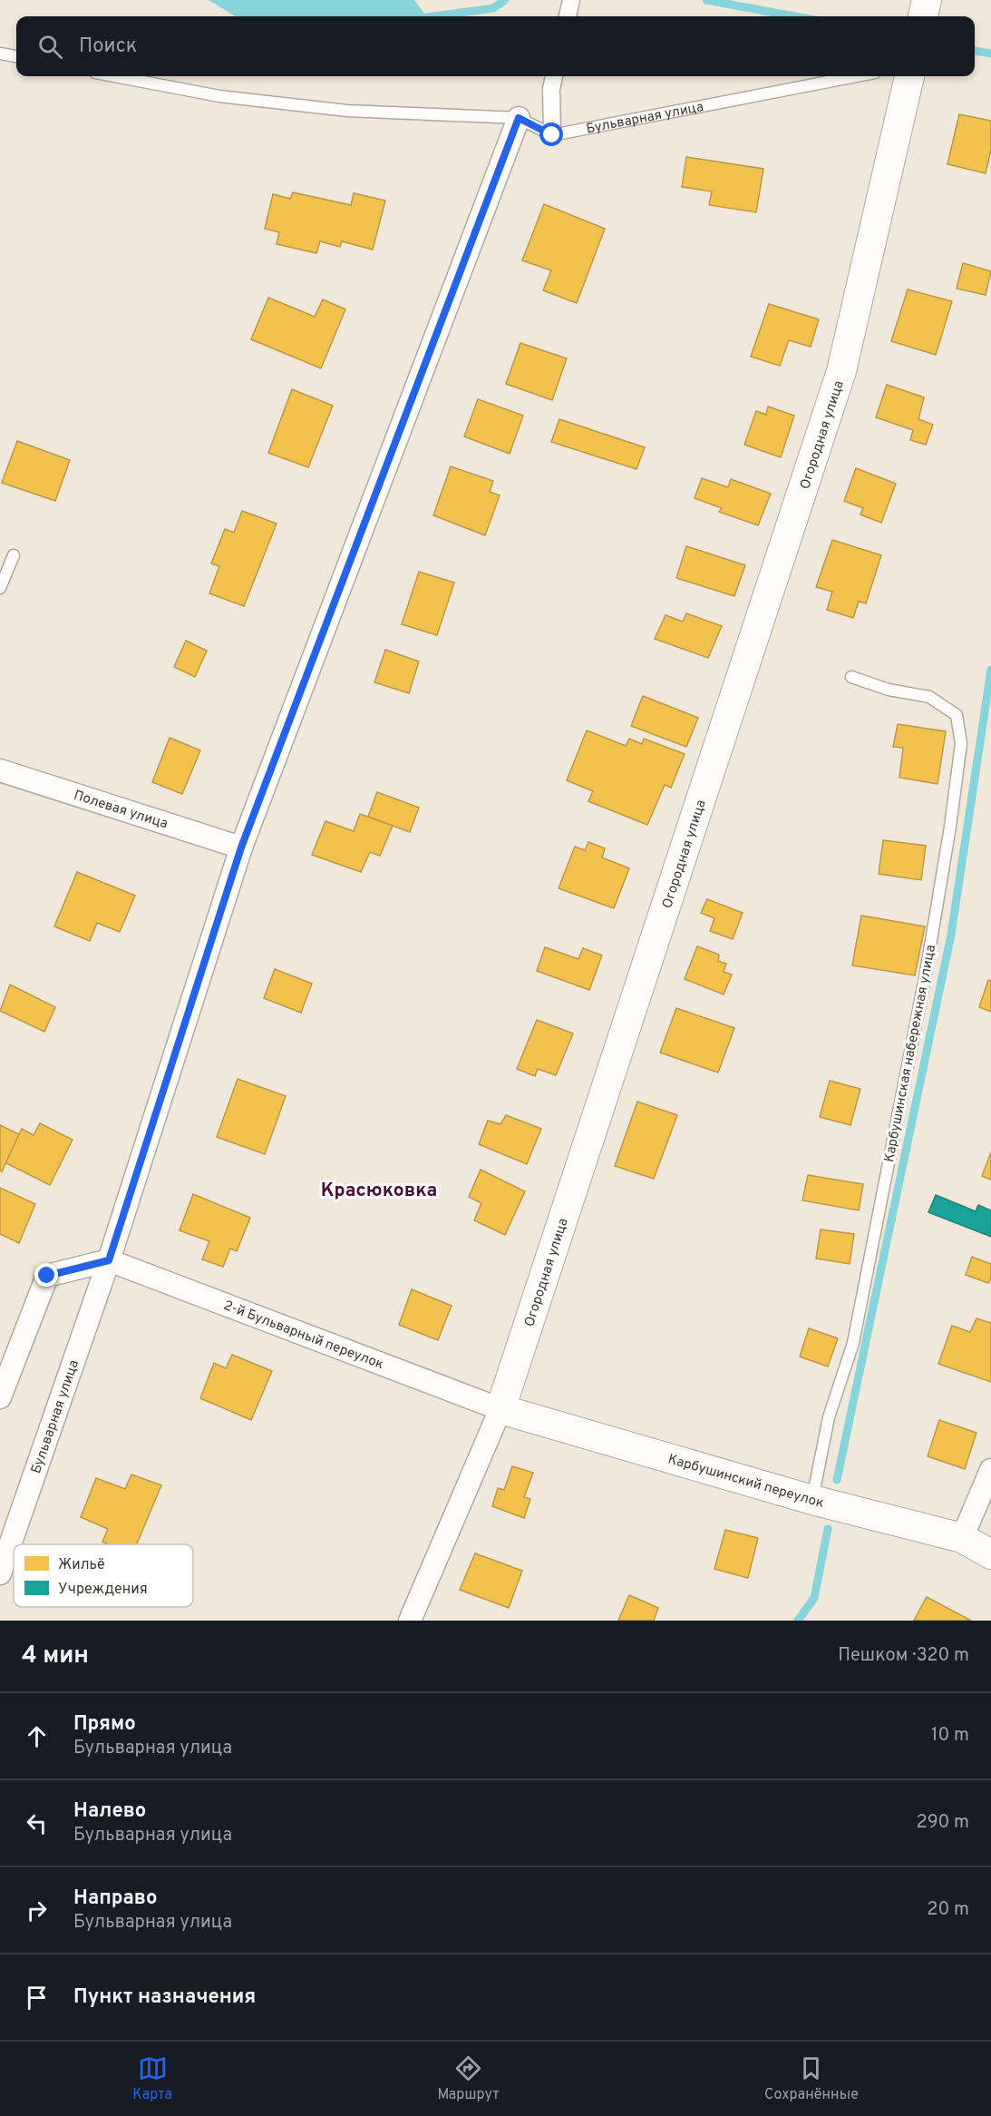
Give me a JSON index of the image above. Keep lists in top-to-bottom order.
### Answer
{
  "streets": {
    "street": [
      "Бульварная улица",
      "Огородная улица",
      "Полевая улица",
      "2-й Бульварный переулок",
      "Карбушинский переулок"
    ],
    "lane": ["Карбушинская набережная улица"]
  },
  "crossings": [
    ["Бульварная улица", "Полевая улица"],
    ["Бульварная улица", "2-й Бульварный переулок"],
    ["Огородная улица", "2-й Бульварный переулок"],
    ["Огородная улица", "Карбушинский переулок"],
    ["Карбушинская набережная улица", "Карбушинский переулок"],
    ["2-й Бульварный переулок", "Карбушинский переулок"]
  ],
  "districts": ["Красюковка"],
  "legend": ["Жильё", "Учреждения"],
  "page": {
    "search": "Поиск",
    "heading": ["4 мин", "Пешком · 320 m"],
    "list": [
      ["Прямо", "Бульварная улица", "10 m"],
      ["Налево", "Бульварная улица", "290 m"],
      ["Направо", "Бульварная улица", "20 m"],
      "Пункт назначения"
    ],
    "nav": ["Карта", "Маршрут", "Сохранённые"]
  }
}
